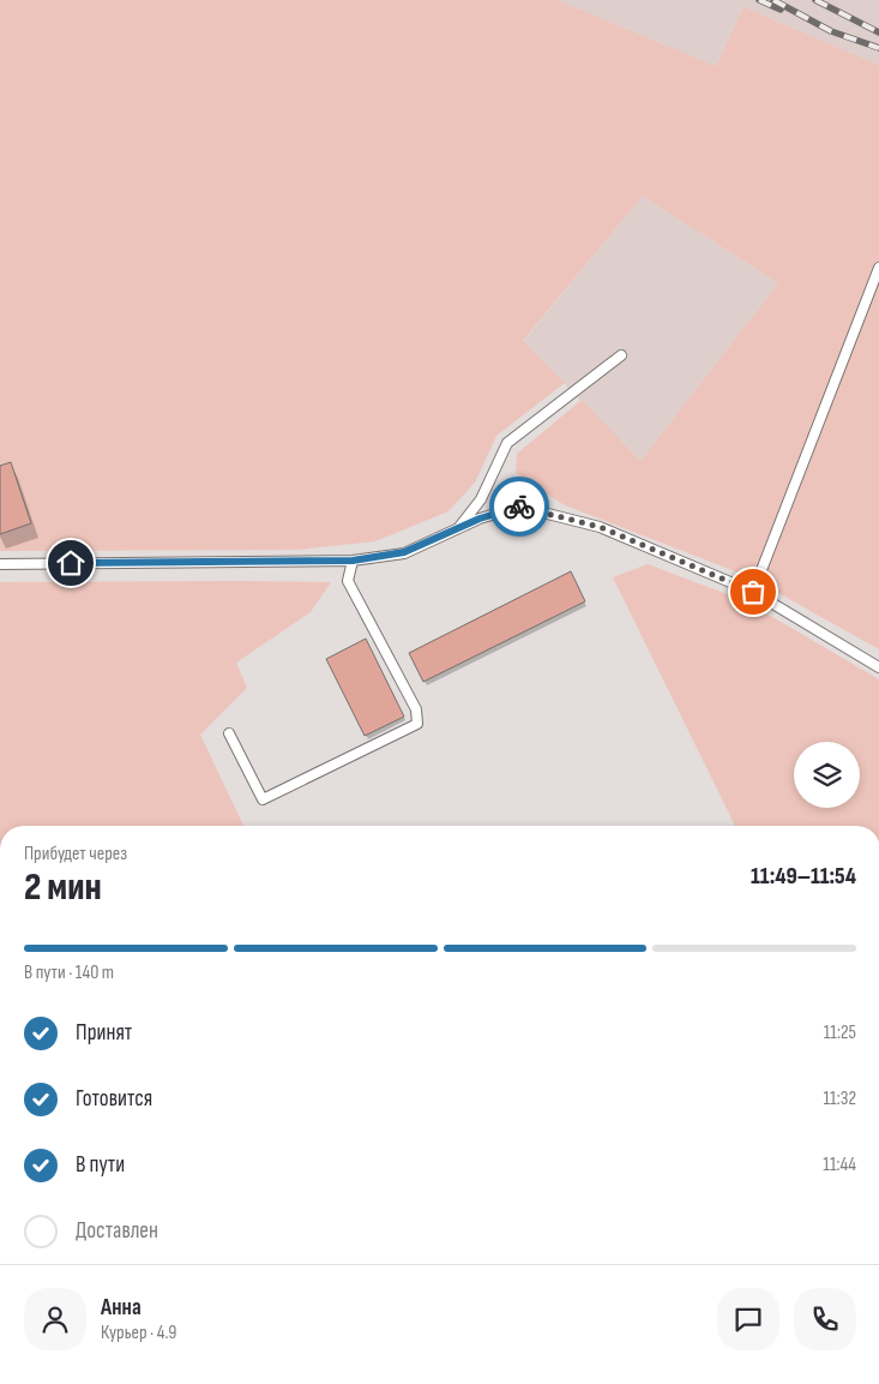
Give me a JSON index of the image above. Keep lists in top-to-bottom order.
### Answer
{
  "page": {
    "heading": ["2 мин", "Прибудет через", "11:49–11:54"],
    "panel": ["Анна", "Курьер · 4.9"],
    "bar": "В пути · 140 m",
    "list": [
      ["Принят", "11:25"],
      ["Готовится", "11:32"],
      ["В пути", "11:44"],
      "Доставлен"
    ]
  }
}
